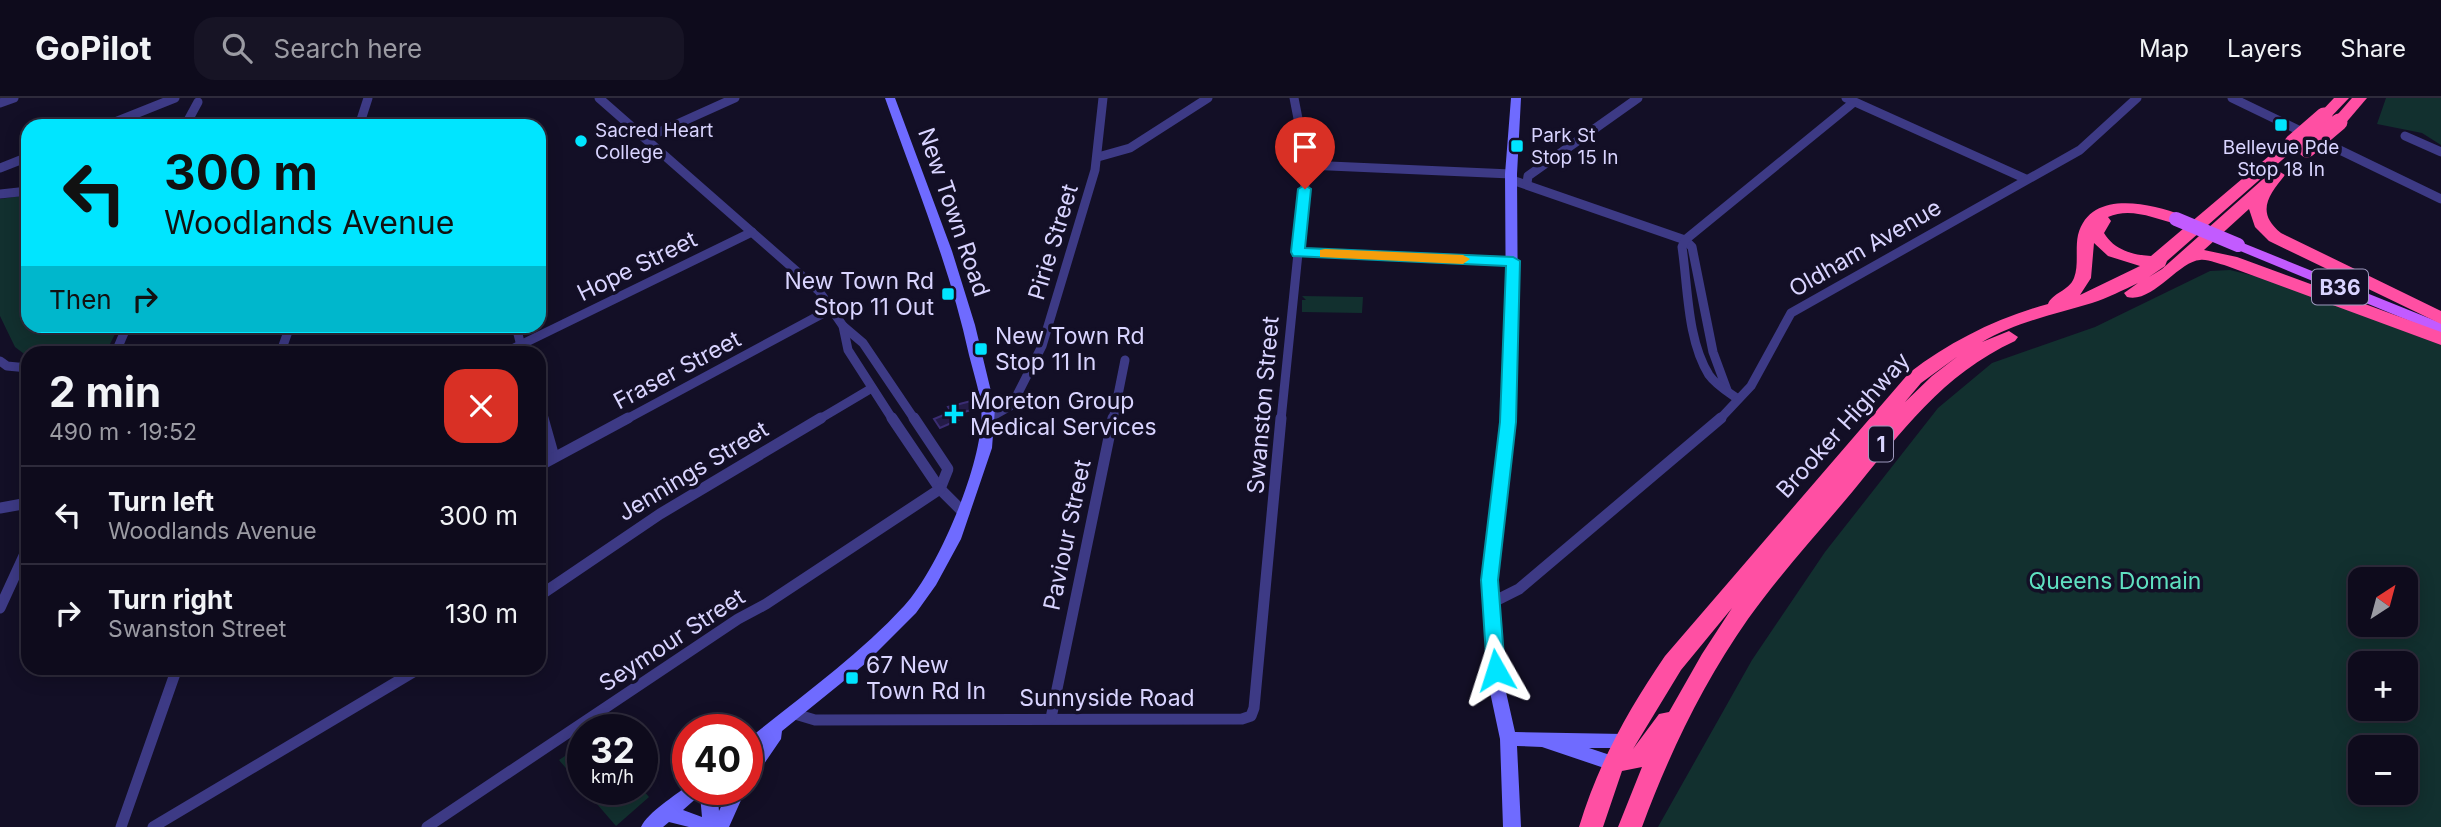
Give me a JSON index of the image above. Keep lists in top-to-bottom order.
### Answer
{
  "streets": {
    "highway": ["Brooker Highway", "1"],
    "main road": ["B36"],
    "street": [
      "New Town Road",
      "Pirie Street",
      "Oldham Avenue",
      "Hope Street",
      "Fraser Street",
      "Swanston Street",
      "Jennings Street",
      "Paviour Street",
      "Seymour Street",
      "Sunnyside Road"
    ]
  },
  "crossings": [
    ["New Town Road", "Pirie Street"],
    ["New Town Road", "Sunnyside Road"],
    ["Swanston Street", "Sunnyside Road"],
    ["Brooker Highway", "1"],
    ["Paviour Street", "Sunnyside Road"]
  ],
  "parks": ["Queens Domain"],
  "places": {
    "transit": [
      "Bellevue Pde Stop 18 In",
      "Park St Stop 15 In",
      "New Town Rd Stop 11 Out",
      "New Town Rd Stop 11 In",
      "67 New Town Rd In"
    ],
    "other": ["Sacred Heart College"],
    "health": ["Moreton Group Medical Services"]
  },
  "north": "top right",
  "page": {
    "header": "GoPilot",
    "search": "Search here",
    "nav": ["Map", "Layers", "Share"],
    "turn": ["300 m", "Woodlands Avenue"],
    "then": "Then",
    "heading": ["2 min", "490 m · 19:52"],
    "list": [
      {
        "name": "Turn left",
        "note": "Woodlands Avenue",
        "value": "300 m"
      },
      {
        "name": "Turn right",
        "note": "Swanston Street",
        "value": "130 m"
      }
    ],
    "map_buttons": ["+", "−"],
    "speed": "32 km/h",
    "limit": "40"
  }
}
